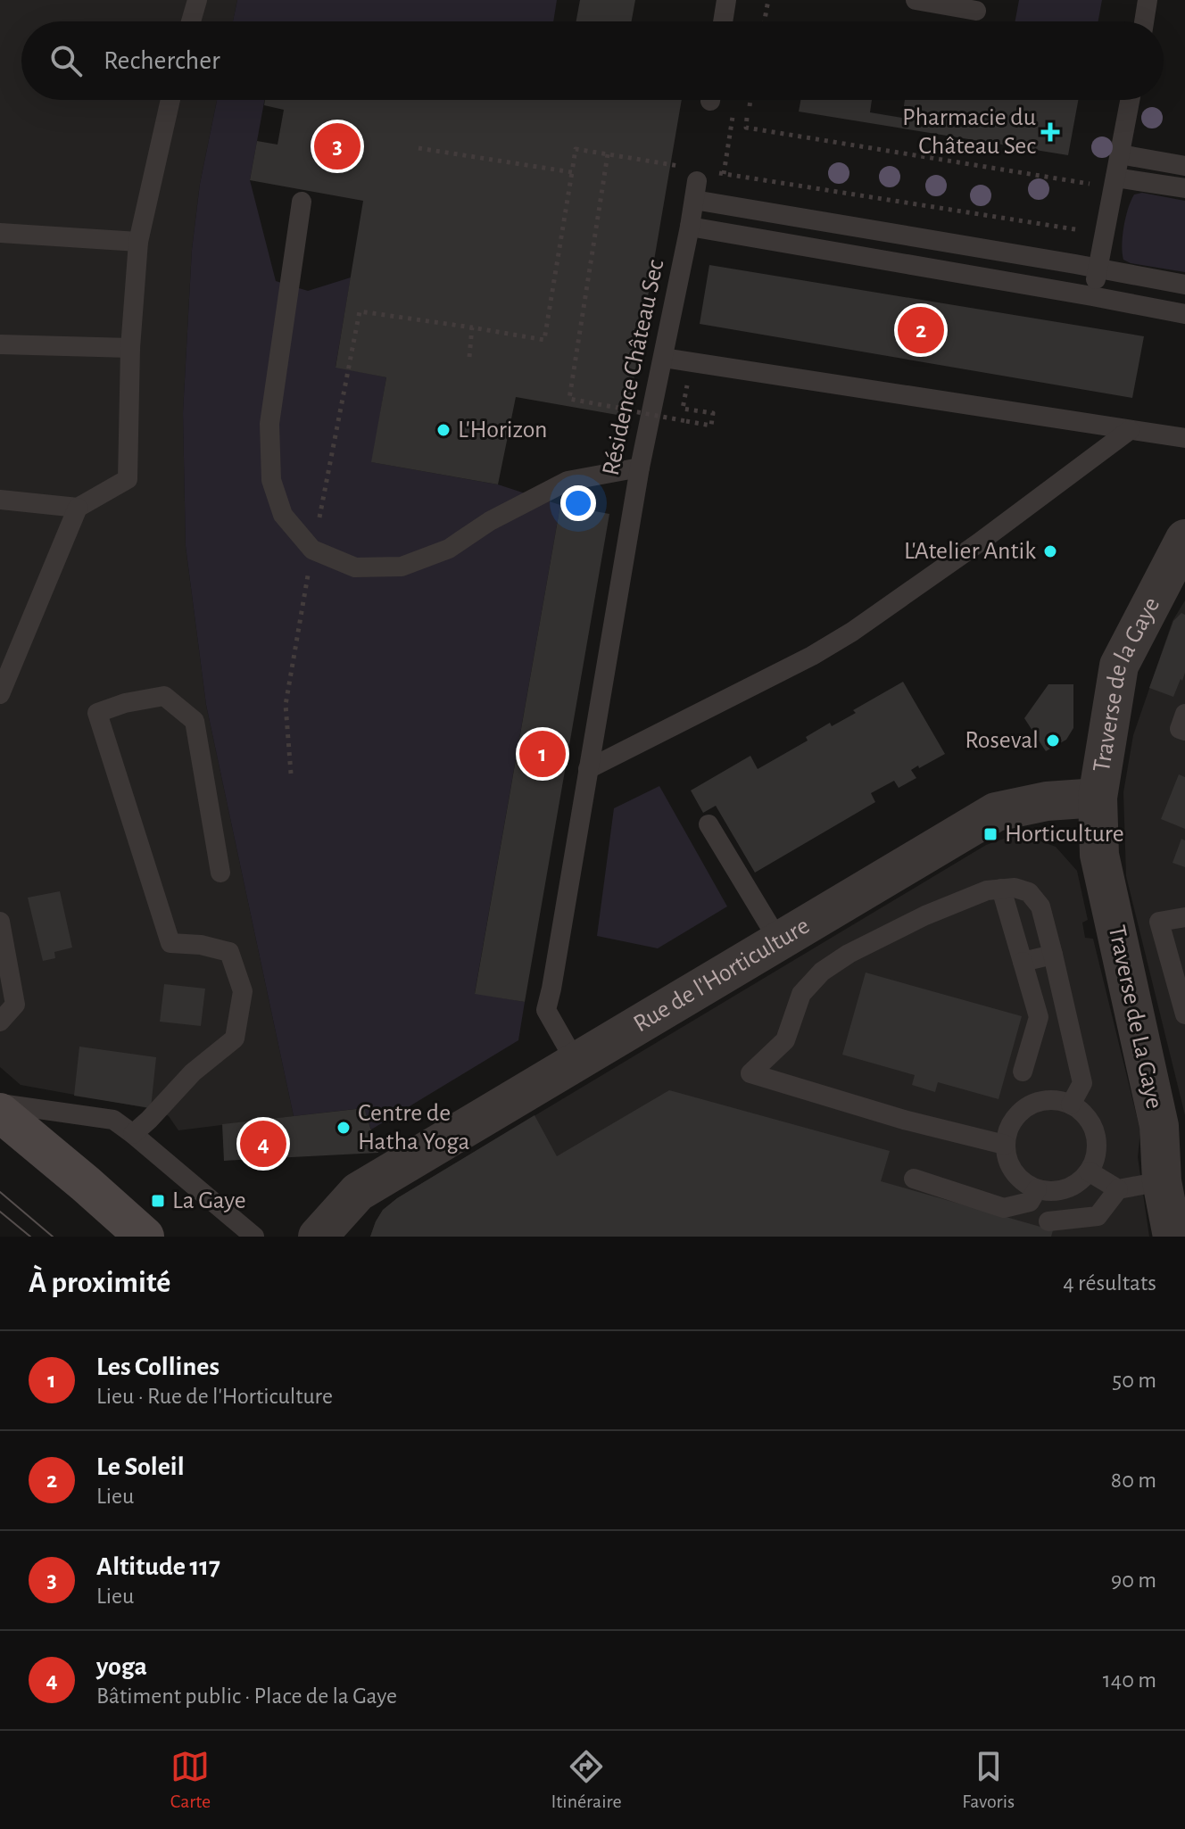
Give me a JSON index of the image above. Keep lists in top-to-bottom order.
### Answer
{
  "streets": {
    "street": ["Traverse de la Gaye", "Rue de l'Horticulture", "Traverse de La Gaye"],
    "lane": ["Résidence Château Sec"]
  },
  "crossings": [
    ["Résidence Château Sec", "Rue de l'Horticulture"],
    ["Traverse de la Gaye", "Rue de l'Horticulture"],
    ["Traverse de la Gaye", "Traverse de La Gaye"],
    ["Rue de l'Horticulture", "Traverse de La Gaye"]
  ],
  "places": {
    "health": ["Pharmacie du Château Sec"],
    "other": [
      "L'Horizon",
      "L'Atelier Antik",
      "Roseval",
      "Centre de Hatha Yoga"
    ],
    "transit": ["Horticulture", "La Gaye"]
  },
  "page": {
    "search": "Rechercher",
    "pins": [
      "3",
      "2",
      "1",
      "4"
    ],
    "heading": ["À proximité", "4 résultats"],
    "list": [
      {
        "mark": "1",
        "name": "Les Collines",
        "note": "Lieu · Rue de l'Horticulture",
        "value": "50 m"
      },
      {
        "mark": "2",
        "name": "Le Soleil",
        "note": "Lieu",
        "value": "80 m"
      },
      {
        "mark": "3",
        "name": "Altitude 117",
        "note": "Lieu",
        "value": "90 m"
      },
      {
        "mark": "4",
        "name": "yoga",
        "note": "Bâtiment public · Place de la Gaye",
        "value": "140 m"
      }
    ],
    "nav": ["Carte", "Itinéraire", "Favoris"]
  }
}
